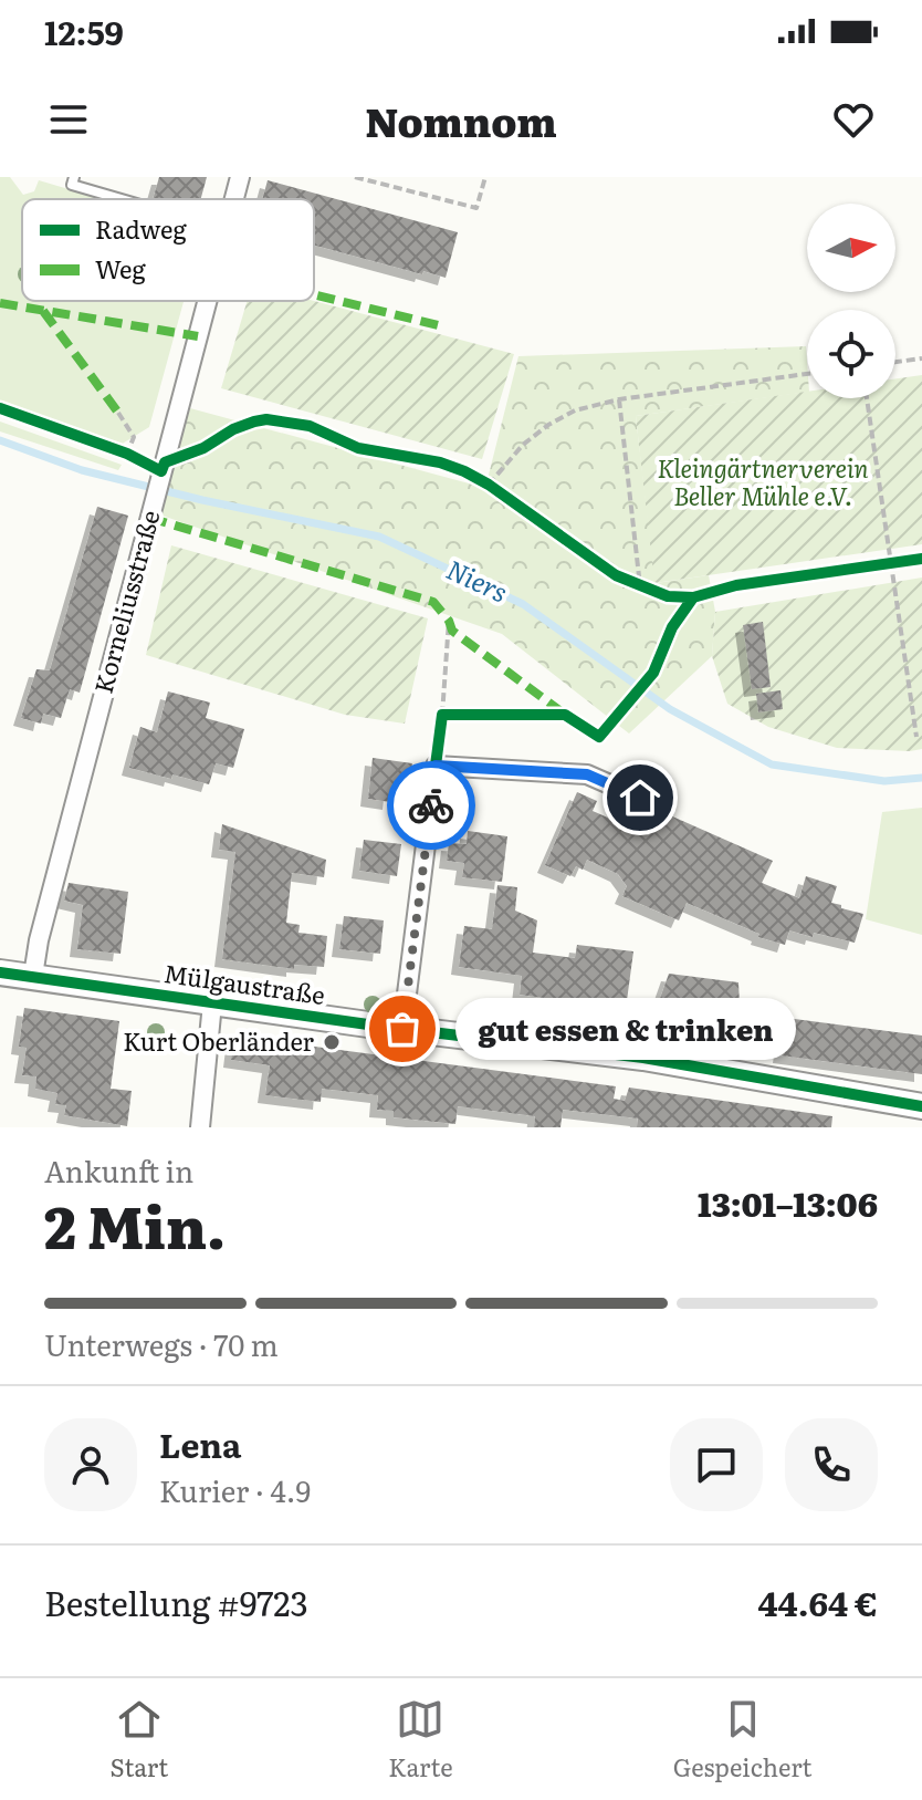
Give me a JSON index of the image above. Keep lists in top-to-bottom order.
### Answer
{
  "streets": {
    "street": ["Korneliusstraße", "Mülgaustraße"]
  },
  "crossings": [
    ["Korneliusstraße", "Mülgaustraße"]
  ],
  "water": ["Niers"],
  "parks": ["Kleingärtnerverein Beller Mühle e.V."],
  "places": ["gut essen & trinken", "Kurt Oberländer"],
  "legend": ["Radweg", "Weg"],
  "north": "right",
  "page": {
    "status": "12:59",
    "header": "Nomnom",
    "bubble": "gut essen & trinken",
    "heading": ["2 Min.", "Ankunft in", "13:01–13:06"],
    "panel": [
      "Lena",
      "Kurier · 4.9",
      "Bestellung #9723",
      "44.64 €"
    ],
    "bar": "Unterwegs · 70 m",
    "tabs": ["Start", "Karte", "Gespeichert"]
  }
}
